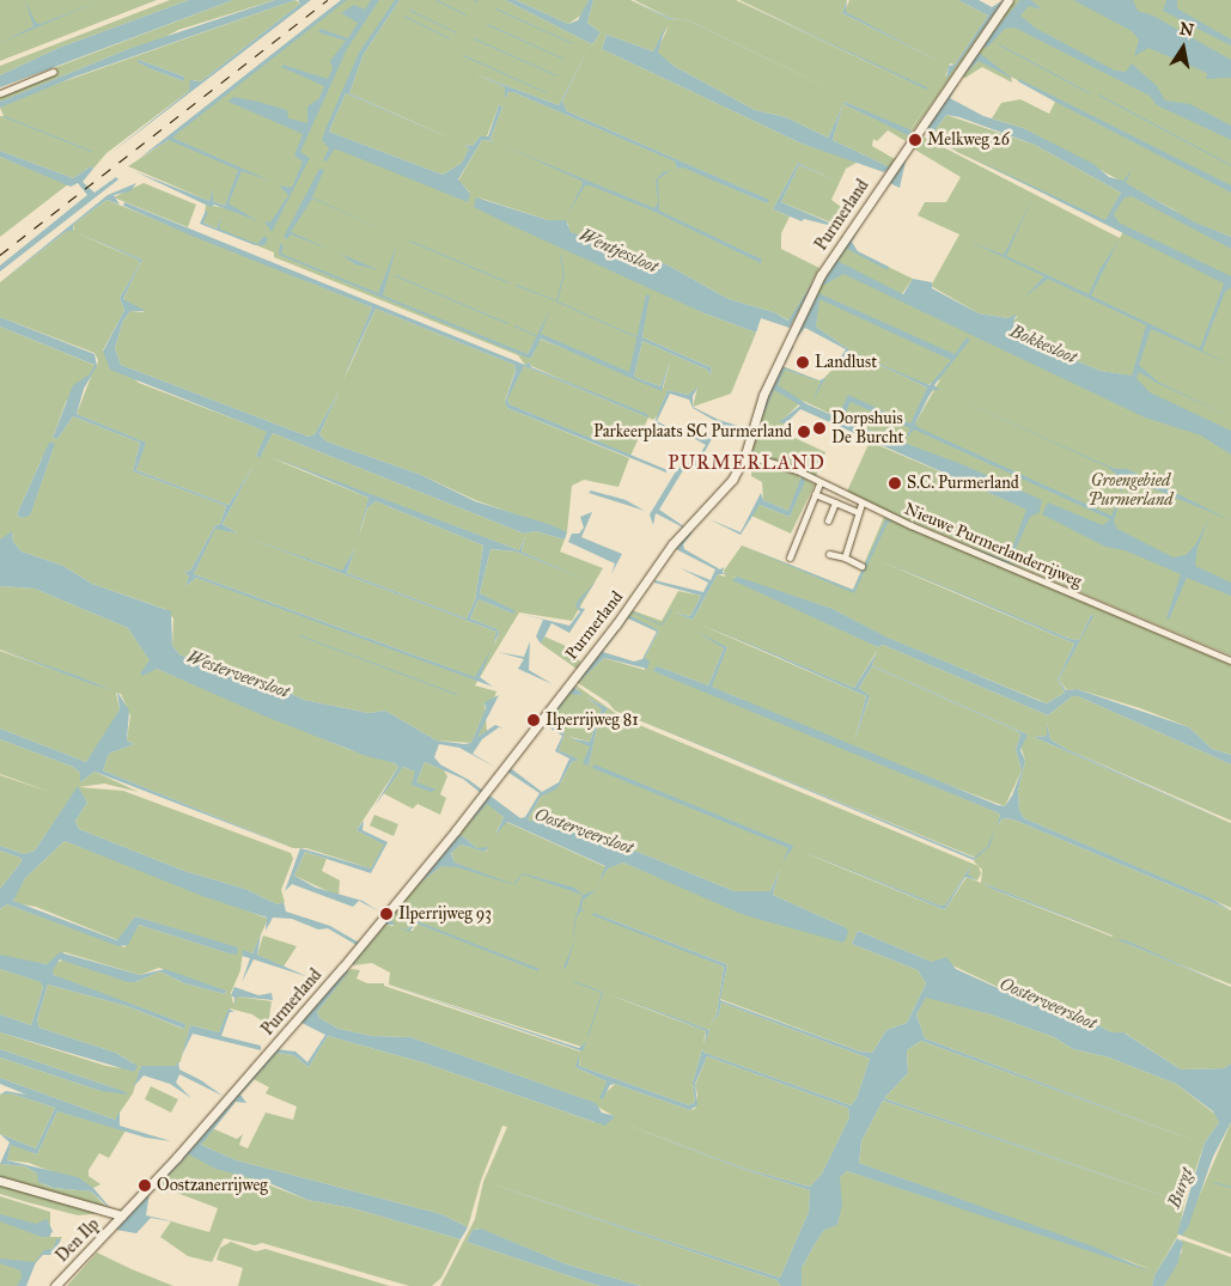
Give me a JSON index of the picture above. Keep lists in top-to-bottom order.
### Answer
{
  "streets": {
    "street": ["Purmerland", "Nieuwe Purmerlanderrijweg", "Den Ilp"]
  },
  "crossings": [
    ["Purmerland", "Nieuwe Purmerlanderrijweg"],
    ["Purmerland", "Den Ilp"]
  ],
  "districts": ["PURMERLAND"],
  "water": [
    "Wentjessloot",
    "Bokkesloot",
    "Westerveersloot",
    "Oosterveersloot",
    "Burgt"
  ],
  "parks": ["Groengebied Purmerland"],
  "places": [
    "Melkweg 26",
    "Landlust",
    "Dorpshuis De Burcht",
    "Parkeerplaats SC Purmerland",
    "S.C. Purmerland",
    "Ilperrijweg 81",
    "Ilperrijweg 93",
    "Oostzanerrijweg"
  ],
  "north": "top"
}
